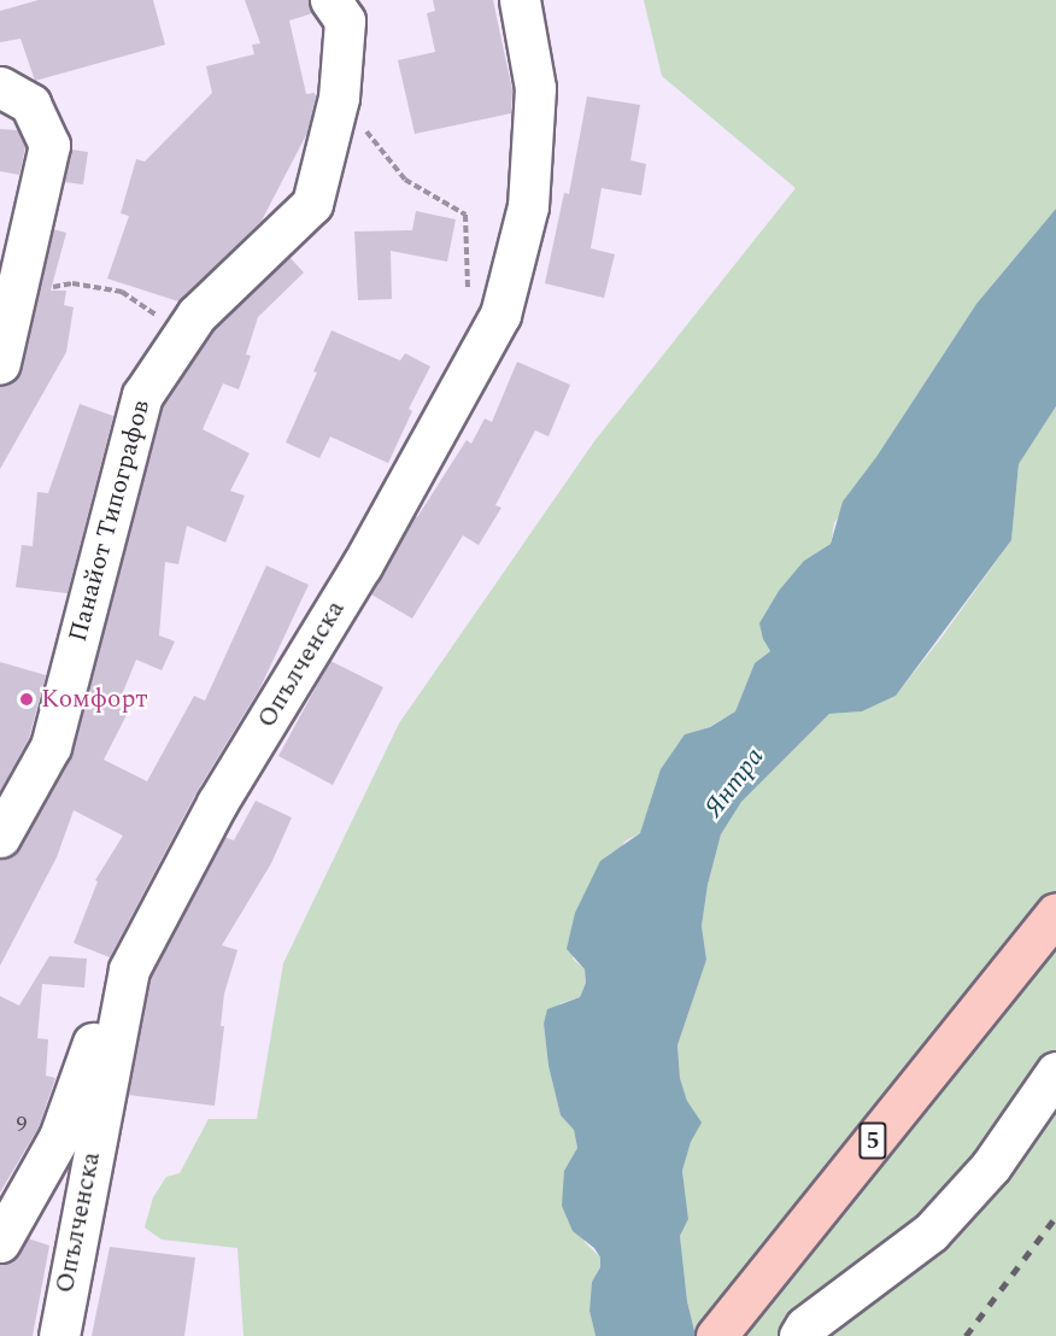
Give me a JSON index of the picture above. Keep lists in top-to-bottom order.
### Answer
{
  "streets": {
    "main road": ["5"],
    "street": ["Панайот Типографов", "Опълченска"]
  },
  "water": ["Янтра"],
  "places": ["Комфорт"],
  "house_numbers": ["9"]
}
